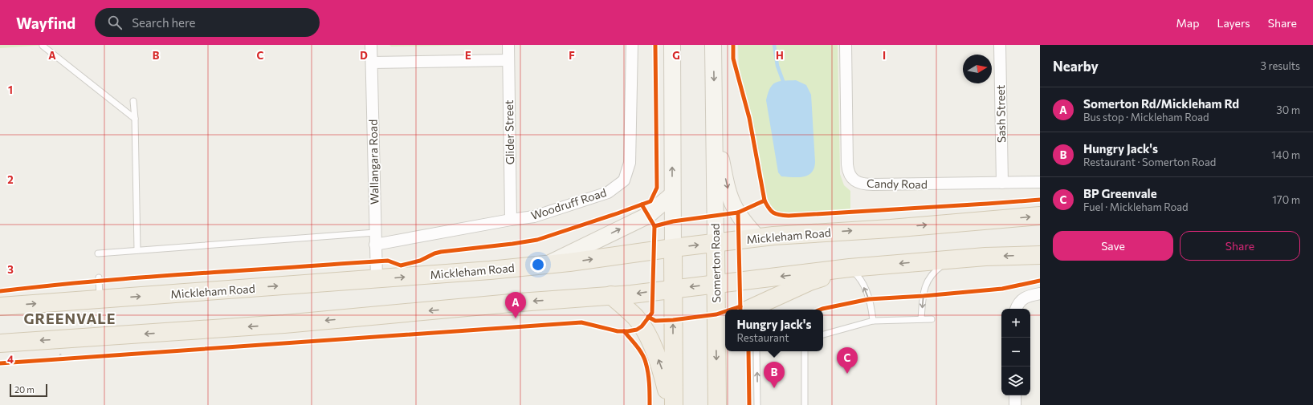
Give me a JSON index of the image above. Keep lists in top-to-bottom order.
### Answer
{
  "streets": {
    "main road": ["Mickleham Road", "Somerton Road"],
    "street": [
      "Sash Street",
      "Glider Street",
      "Wallangara Road",
      "Candy Road",
      "Woodruff Road"
    ]
  },
  "crossings": [
    ["Sash Street", "Candy Road"],
    ["Glider Street", "Woodruff Road"],
    ["Wallangara Road", "Woodruff Road"],
    ["Wallangara Road", "Mickleham Road"],
    ["Mickleham Road", "Somerton Road"]
  ],
  "districts": ["GREENVALE"],
  "scale_bar": "20 m",
  "north": "right",
  "page": {
    "header": "Wayfind",
    "search": "Search here",
    "nav": ["Map", "Layers", "Share"],
    "heading": ["Nearby", "3 results"],
    "list": [
      {
        "mark": "A",
        "name": "Somerton Rd/Mickleham Rd",
        "note": "Bus stop · Mickleham Road",
        "value": "30 m"
      },
      {
        "mark": "B",
        "name": "Hungry Jack's",
        "note": "Restaurant · Somerton Road",
        "value": "140 m"
      },
      {
        "mark": "C",
        "name": "BP Greenvale",
        "note": "Fuel · Mickleham Road",
        "value": "170 m"
      }
    ],
    "buttons": ["Save", "Share"],
    "pins": ["A", "C", "B"],
    "map_buttons": ["+", "−"],
    "popup": ["Hungry Jack's", "Restaurant"],
    "scale": "20 m"
  },
  "grid": {
    "columns": [
      "A",
      "B",
      "C",
      "D",
      "E",
      "F",
      "G",
      "H",
      "I"
    ],
    "rows": [
      "1",
      "2",
      "3",
      "4"
    ]
  }
}
